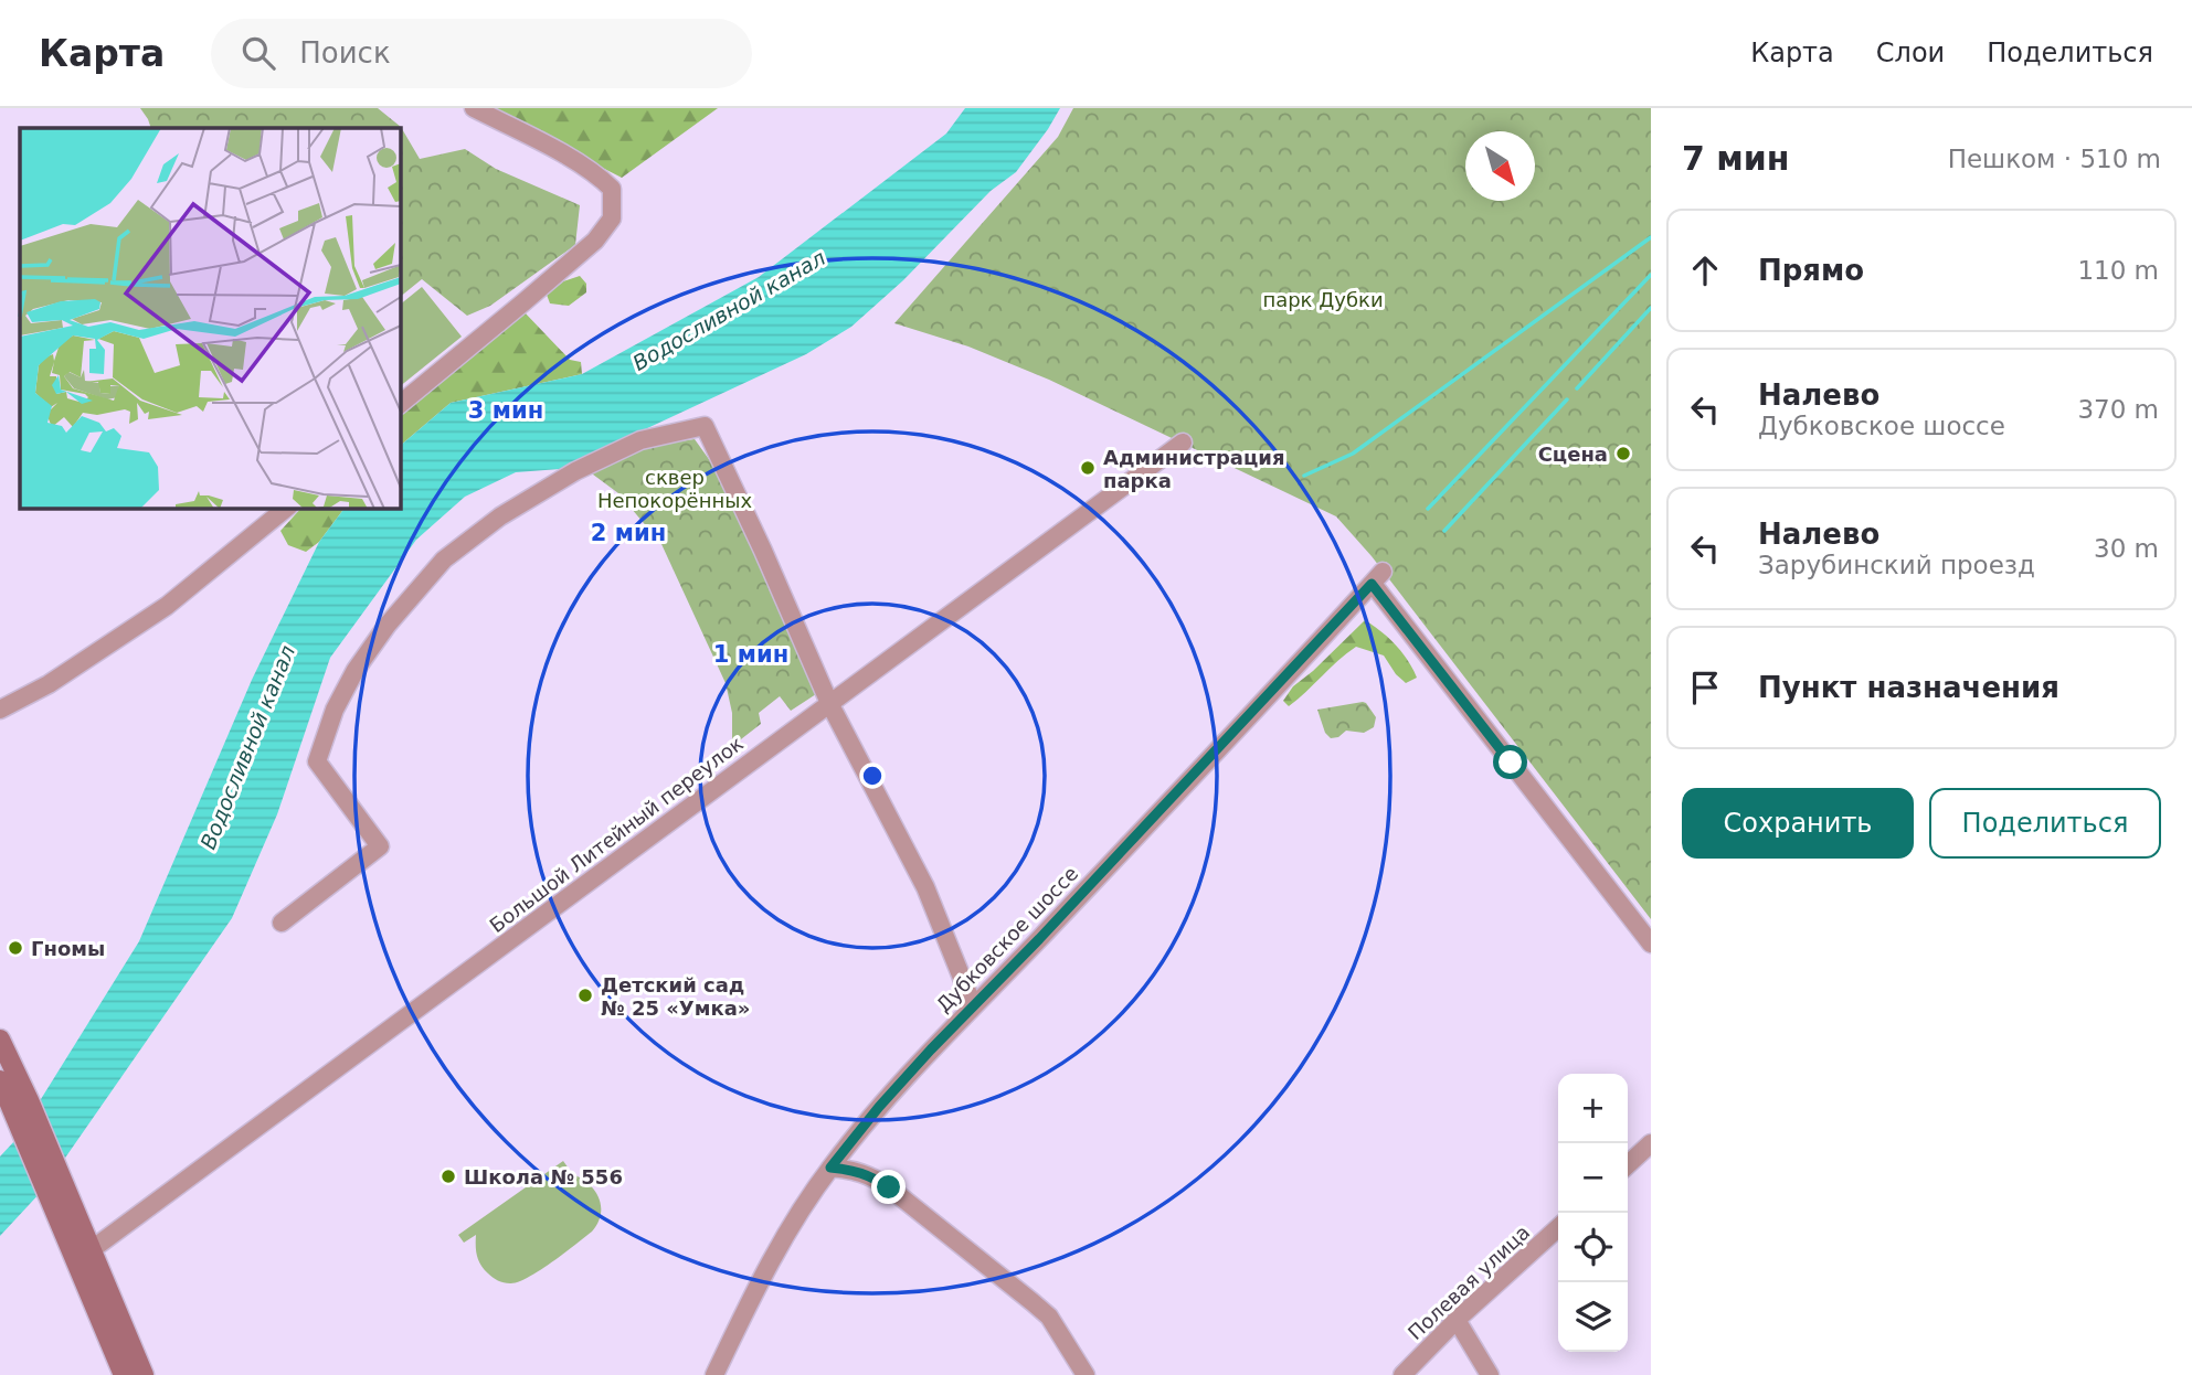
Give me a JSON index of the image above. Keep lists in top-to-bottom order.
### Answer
{
  "streets": {
    "street": ["Большой Литейный переулок", "Дубковское шоссе", "Полевая улица"]
  },
  "water": ["Водосливной канал"],
  "parks": ["парк Дубки", "сквер Непокорённых"],
  "places": [
    "Сцена",
    "Администрация парка",
    "Гномы",
    "Детский сад № 25 «Умка»",
    "Школа № 556"
  ],
  "north": "bottom right",
  "page": {
    "header": "Карта",
    "search": "Поиск",
    "nav": ["Карта", "Слои", "Поделиться"],
    "heading": ["7 мин", "Пешком · 510 m"],
    "list": [
      ["Прямо", "110 m"],
      ["Налево", "Дубковское шоссе", "370 m"],
      ["Налево", "Зарубинский проезд", "30 m"],
      "Пункт назначения"
    ],
    "buttons": ["Сохранить", "Поделиться"],
    "map_buttons": ["+", "−"]
  },
  "rings": ["3 мин", "2 мин", "1 мин"]
}
